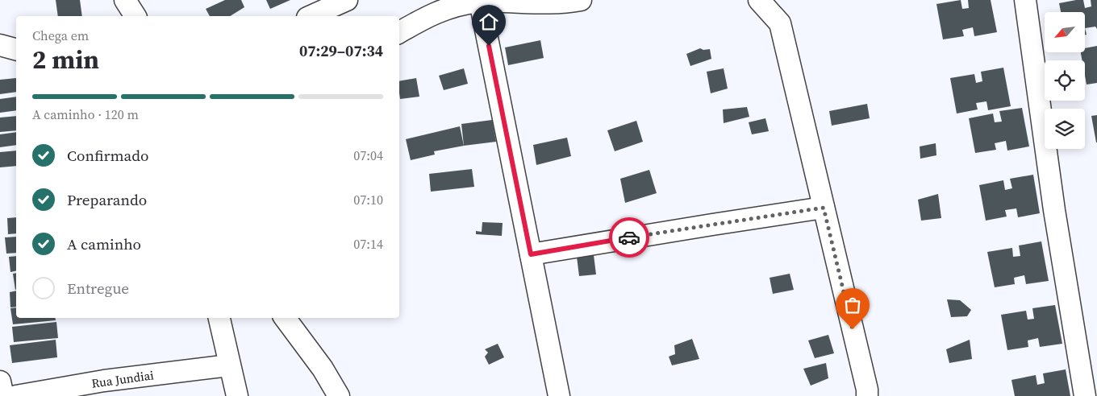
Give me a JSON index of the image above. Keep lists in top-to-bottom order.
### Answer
{
  "streets": {
    "street": ["Rua Jundiai"]
  },
  "north": "bottom left",
  "page": {
    "heading": ["2 min", "Chega em", "07:29–07:34"],
    "bar": "A caminho · 120 m",
    "list": [
      ["Confirmado", "07:04"],
      ["Preparando", "07:10"],
      ["A caminho", "07:14"],
      "Entregue"
    ]
  }
}
